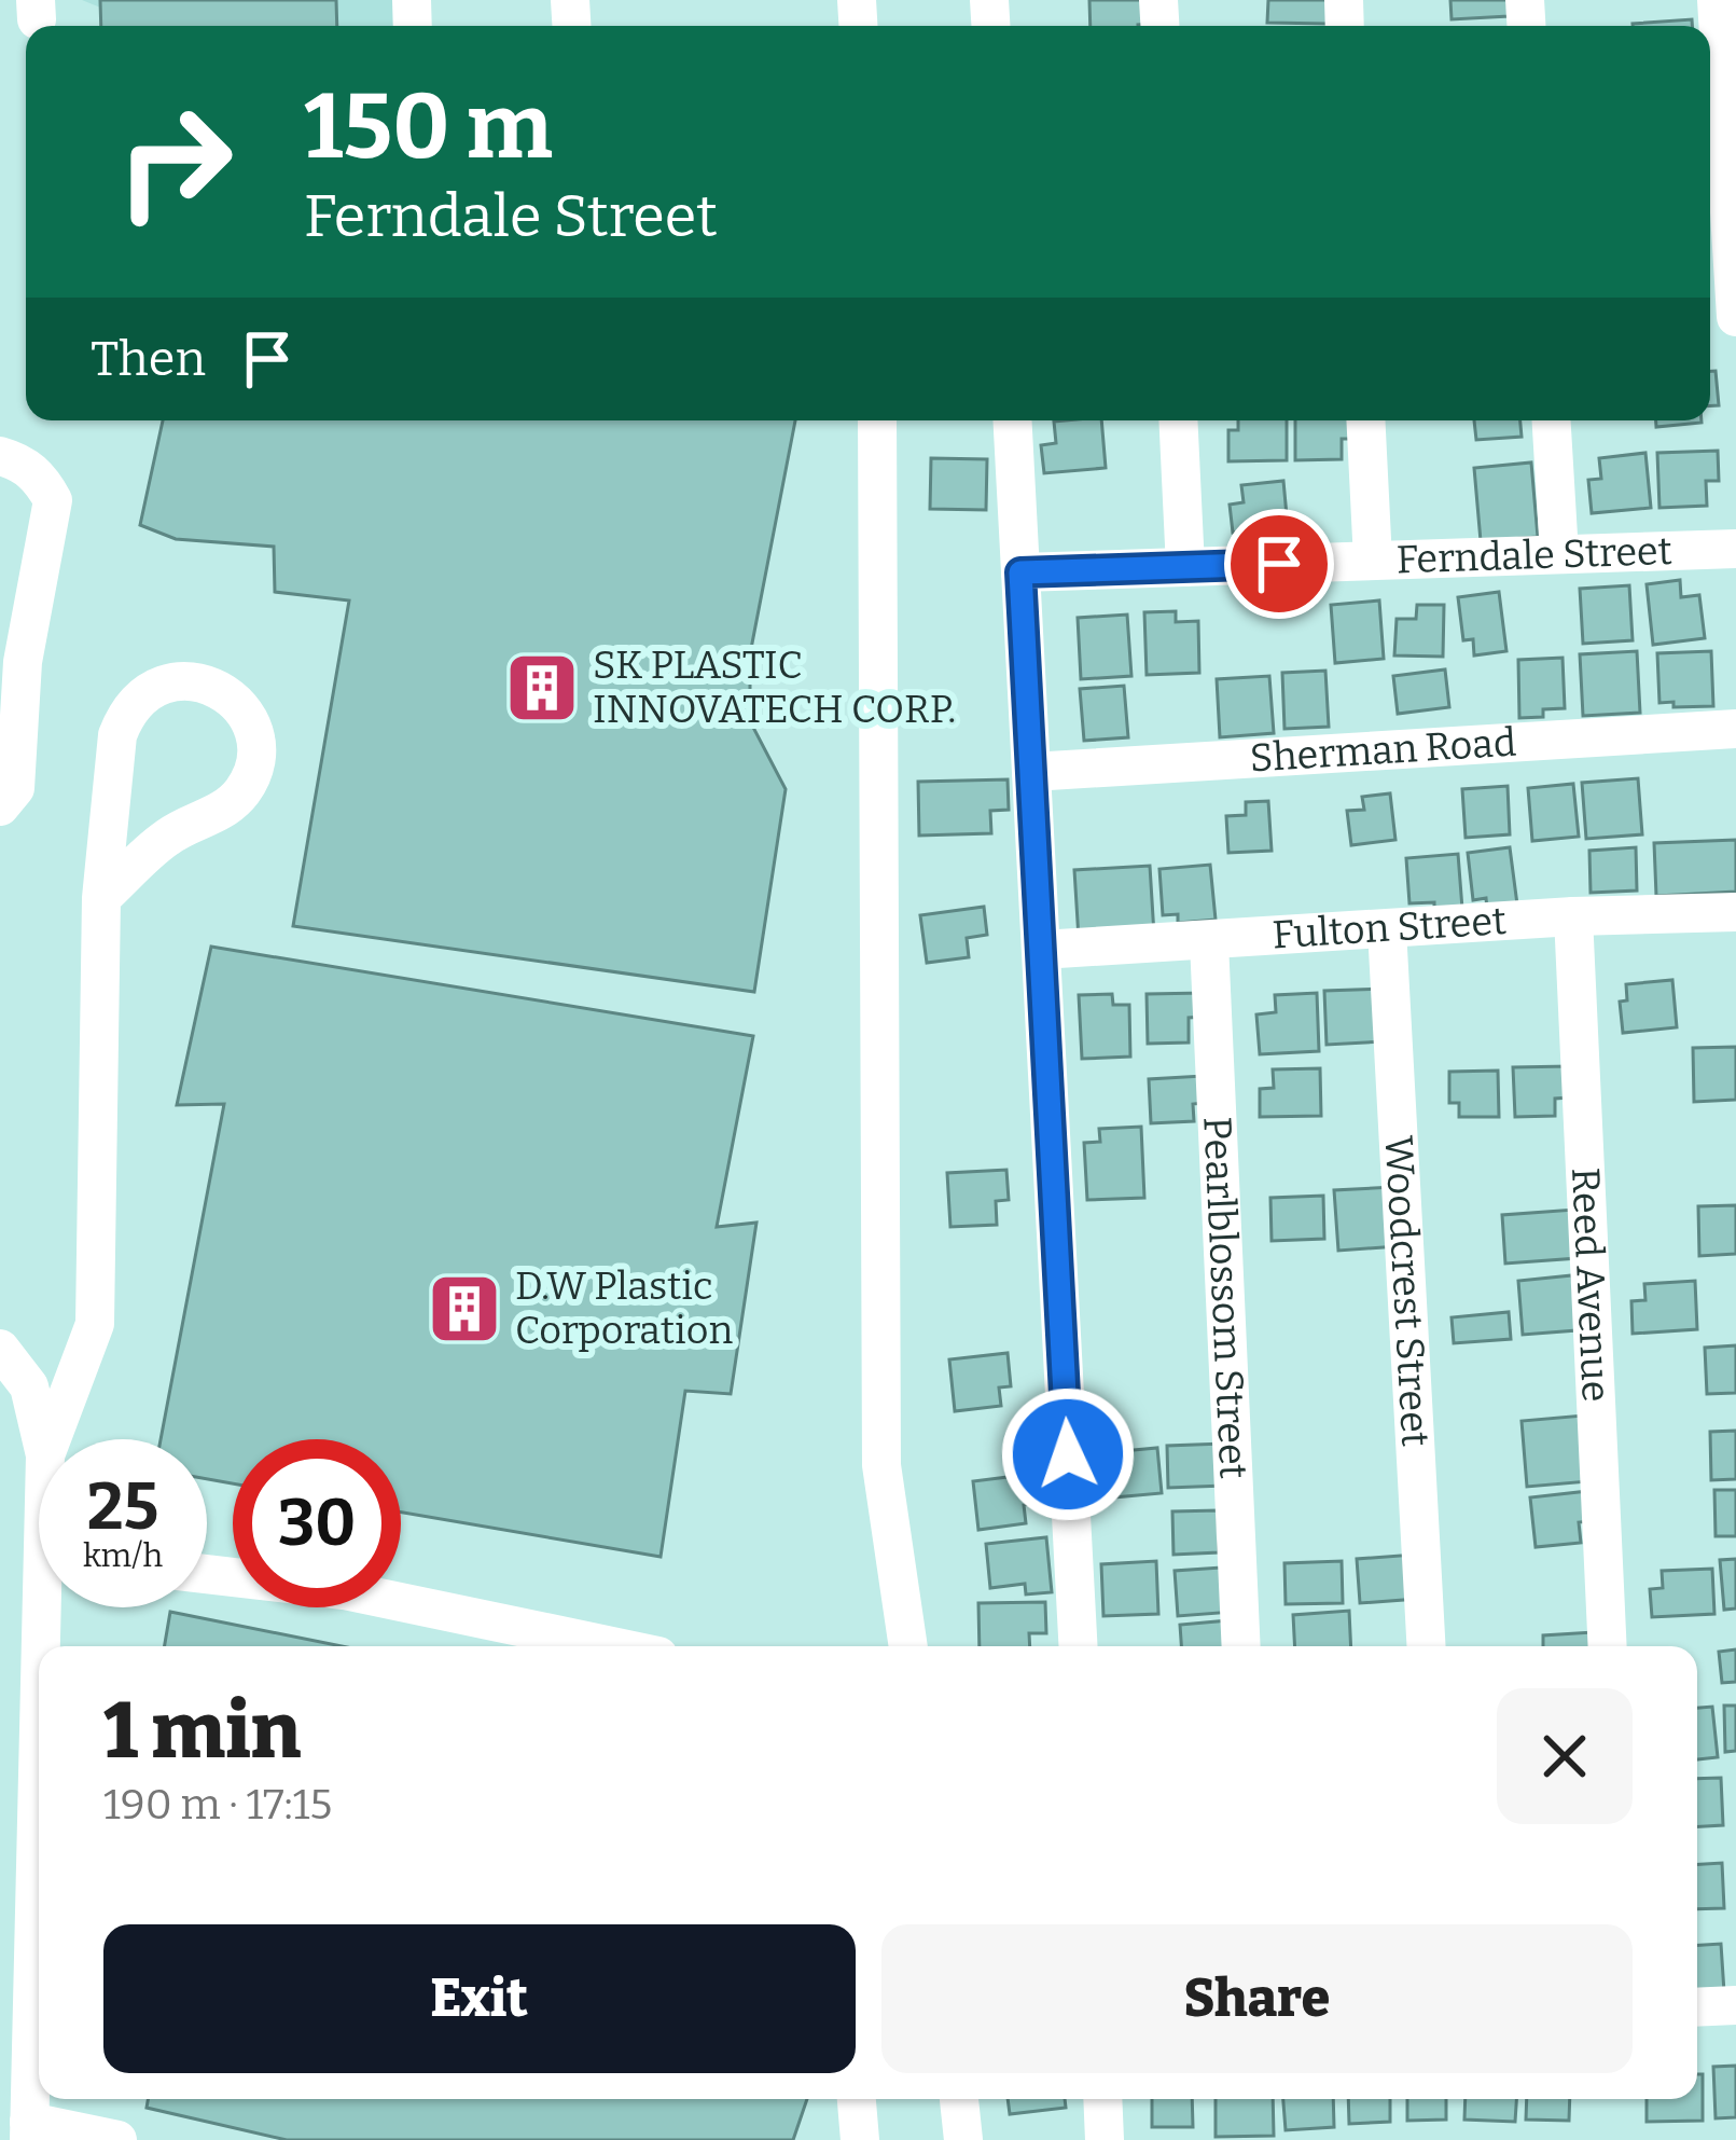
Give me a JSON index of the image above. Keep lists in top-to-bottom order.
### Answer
{
  "streets": {
    "street": [
      "Ferndale Street",
      "Sherman Road",
      "Fulton Street",
      "Reed Avenue",
      "Woodcrest Street",
      "Pearlblossom Street"
    ]
  },
  "crossings": [
    ["Fulton Street", "Reed Avenue"],
    ["Fulton Street", "Woodcrest Street"],
    ["Fulton Street", "Pearlblossom Street"]
  ],
  "places": {
    "building": ["SK PLASTIC INNOVATECH CORP.", "D.W Plastic Corporation"]
  },
  "page": {
    "turn": ["150 m", "Ferndale Street"],
    "then": "Then",
    "speed": "25 km/h",
    "limit": "30",
    "heading": ["1 min", "190 m · 17:15"],
    "buttons": ["Exit", "Share"]
  }
}
